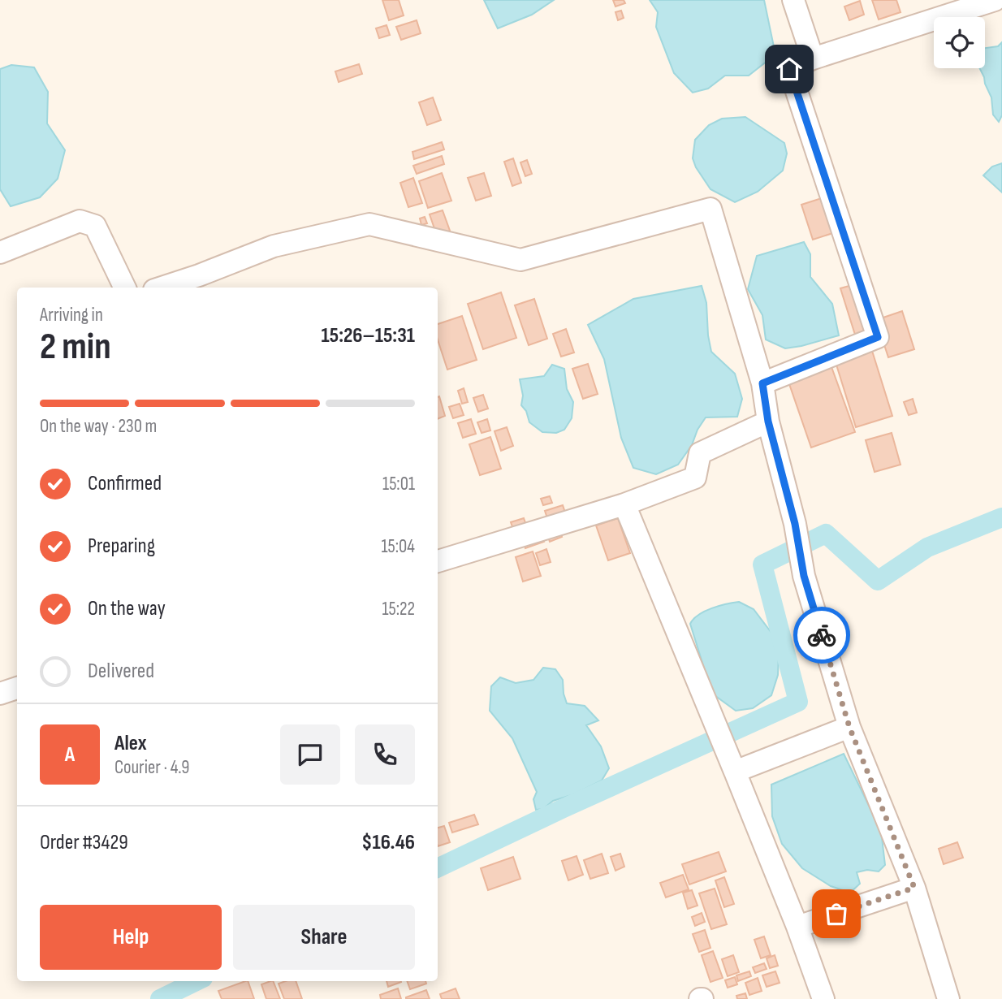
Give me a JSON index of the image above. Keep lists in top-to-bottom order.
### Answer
{
  "page": {
    "heading": ["2 min", "Arriving in", "15:26–15:31"],
    "panel": [
      "Alex",
      "Courier · 4.9",
      "Order #3429",
      "$16.46"
    ],
    "bar": "On the way · 230 m",
    "list": [
      ["Confirmed", "15:01"],
      ["Preparing", "15:04"],
      ["On the way", "15:22"],
      "Delivered"
    ],
    "round": "A",
    "buttons": ["Help", "Share"]
  }
}
